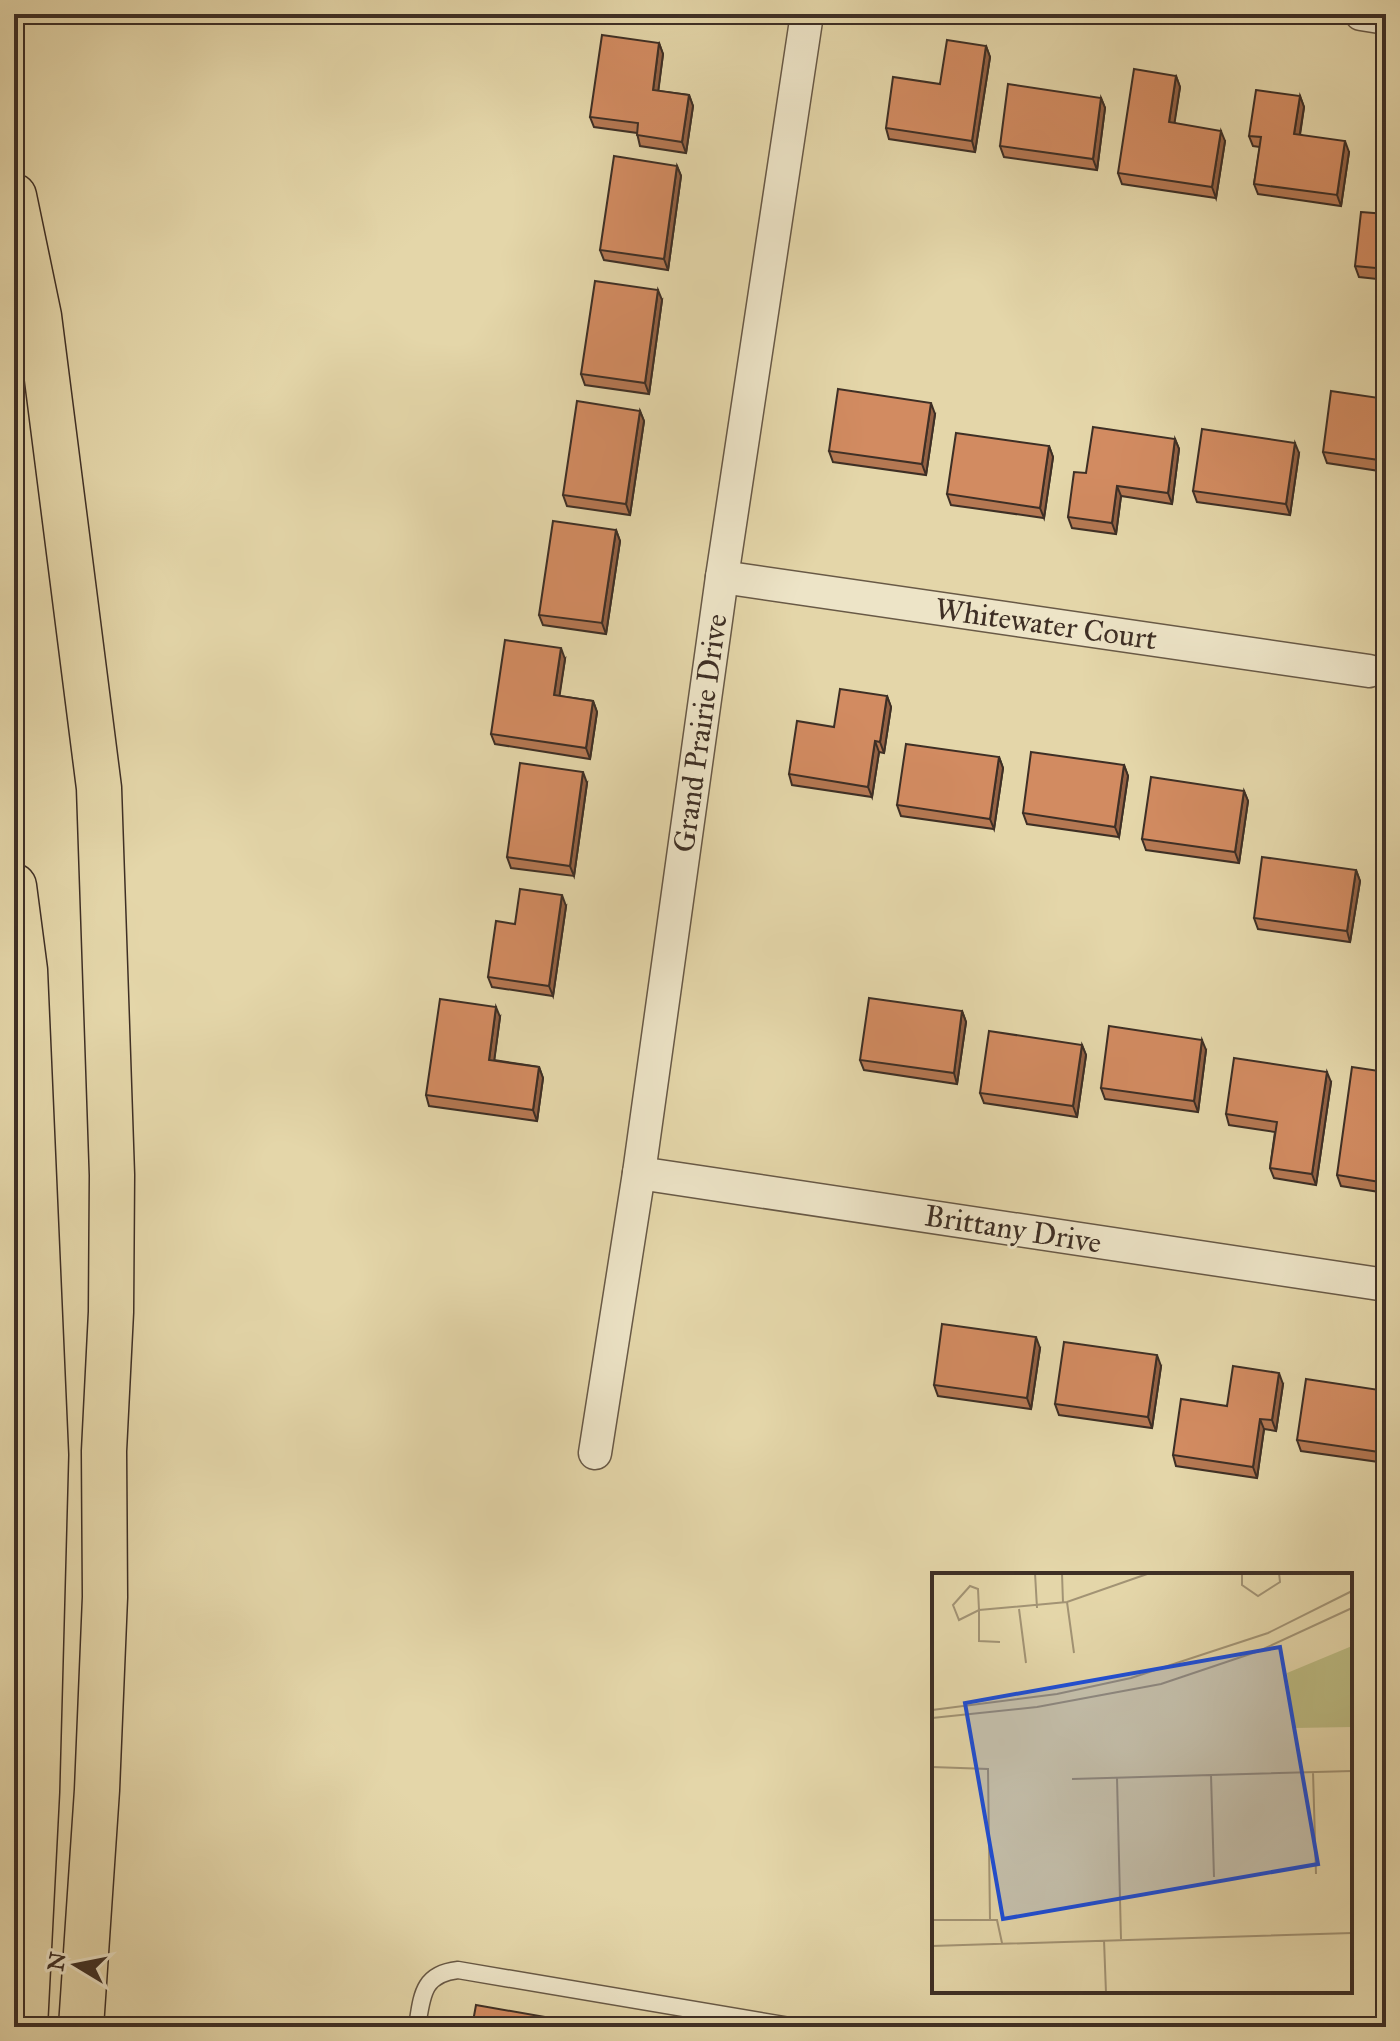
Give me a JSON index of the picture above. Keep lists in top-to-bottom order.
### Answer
{
  "streets": {
    "street": ["Whitewater Court", "Grand Prairie Drive", "Brittany Drive"]
  },
  "crossings": [
    ["Whitewater Court", "Grand Prairie Drive"],
    ["Grand Prairie Drive", "Brittany Drive"]
  ],
  "north": "left"
}
